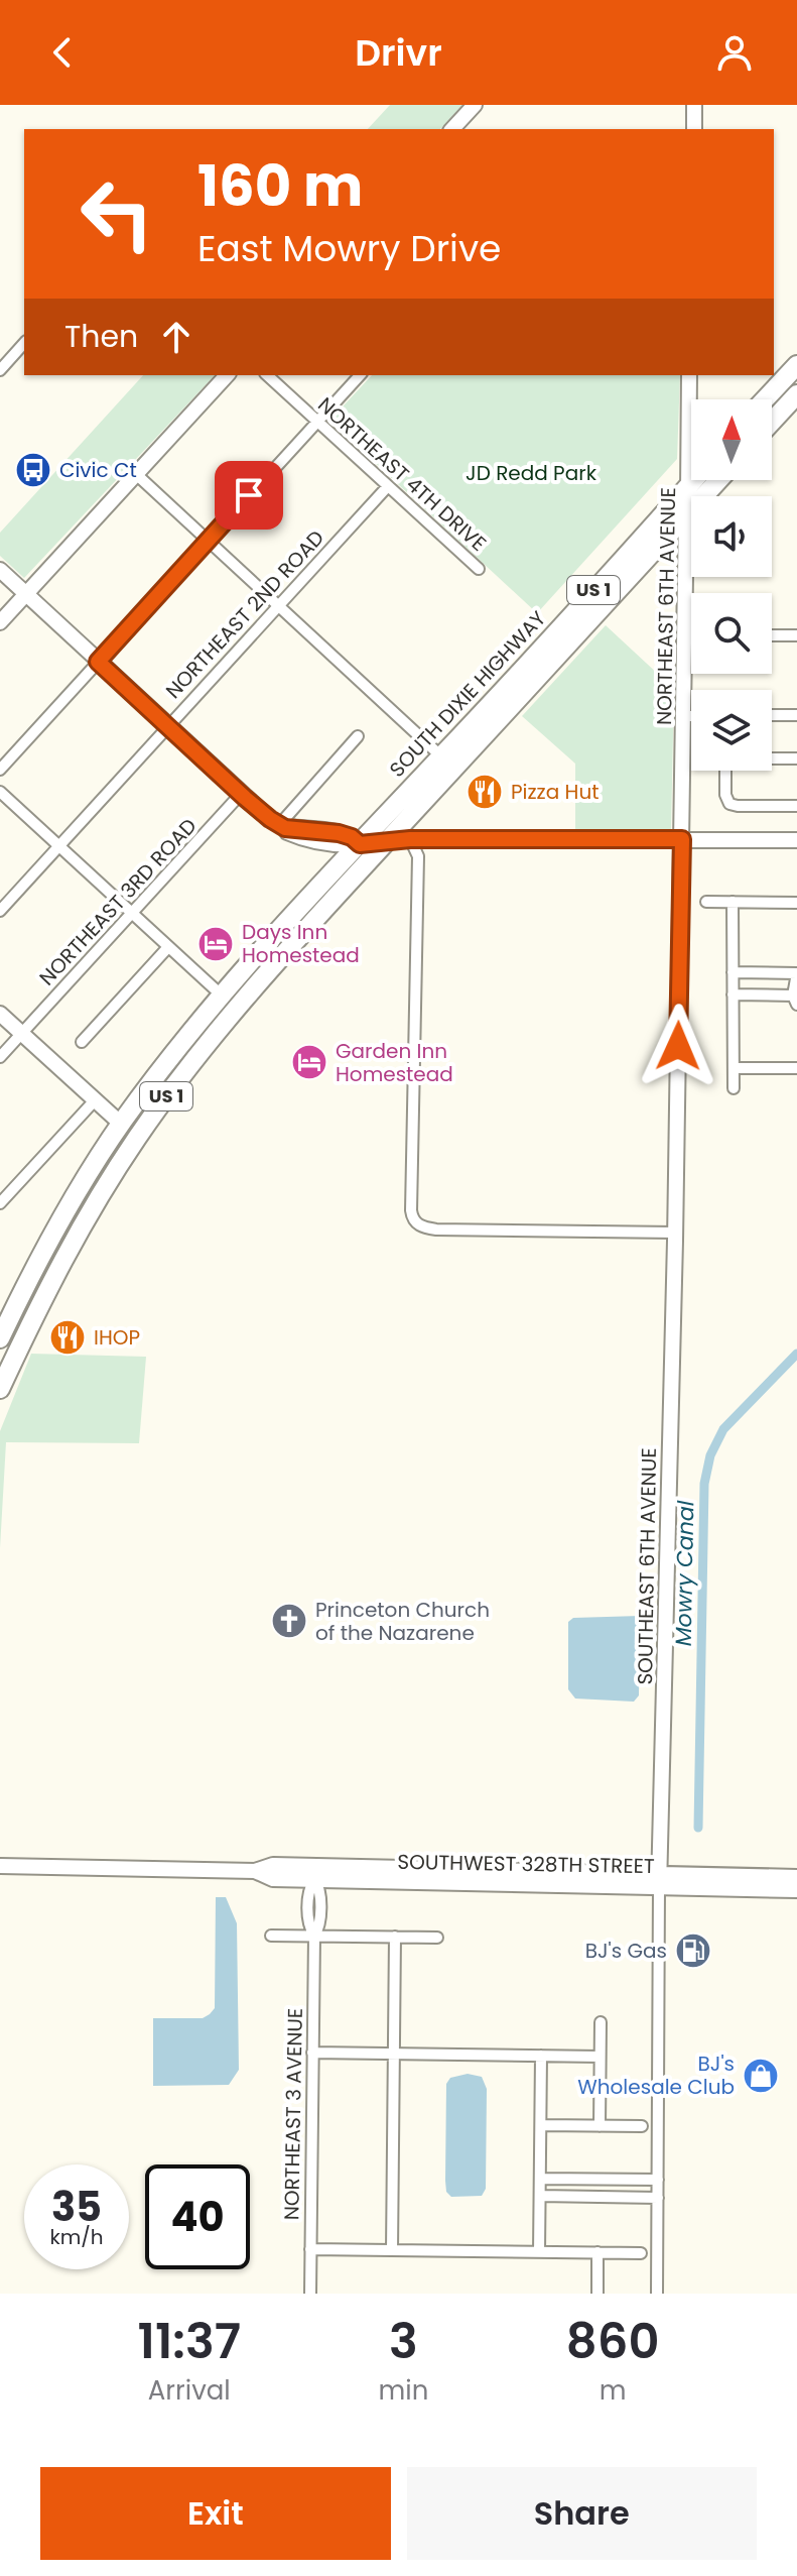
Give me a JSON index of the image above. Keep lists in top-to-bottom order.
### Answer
{
  "streets": {
    "highway": ["US 1", "SOUTH DIXIE HIGHWAY"],
    "street": [
      "NORTHEAST 4TH DRIVE",
      "NORTHEAST 6TH AVENUE",
      "NORTHEAST 2ND ROAD",
      "NORTHEAST 3RD ROAD",
      "SOUTHEAST 6TH AVENUE",
      "SOUTHWEST 328TH STREET",
      "NORTHEAST 3 AVENUE"
    ]
  },
  "crossings": [
    ["NORTHEAST 4TH DRIVE", "NORTHEAST 2ND ROAD"],
    ["US 1", "SOUTH DIXIE HIGHWAY"],
    ["NORTHEAST 6TH AVENUE", "SOUTH DIXIE HIGHWAY"],
    ["NORTHEAST 6TH AVENUE", "SOUTHEAST 6TH AVENUE"],
    ["SOUTHEAST 6TH AVENUE", "SOUTHWEST 328TH STREET"],
    ["SOUTHWEST 328TH STREET", "NORTHEAST 3 AVENUE"]
  ],
  "water": ["Mowry Canal"],
  "parks": ["JD Redd Park"],
  "places": {
    "bus stop": ["Civic Ct"],
    "restaurant": ["Pizza Hut", "IHOP"],
    "hotel": ["Days Inn Homestead", "Garden Inn Homestead"],
    "church": ["Princeton Church of the Nazarene"],
    "fuel station": ["BJ's Gas"],
    "shop": ["BJ's Wholesale Club"]
  },
  "north": "top",
  "page": {
    "header": "Drivr",
    "turn": ["160 m", "East Mowry Drive"],
    "then": "Then",
    "speed": "35 km/h",
    "limit": "40",
    "eta": [
      "11:37",
      "Arrival",
      "3",
      "min",
      "860",
      "m"
    ],
    "buttons": ["Exit", "Share"]
  }
}
